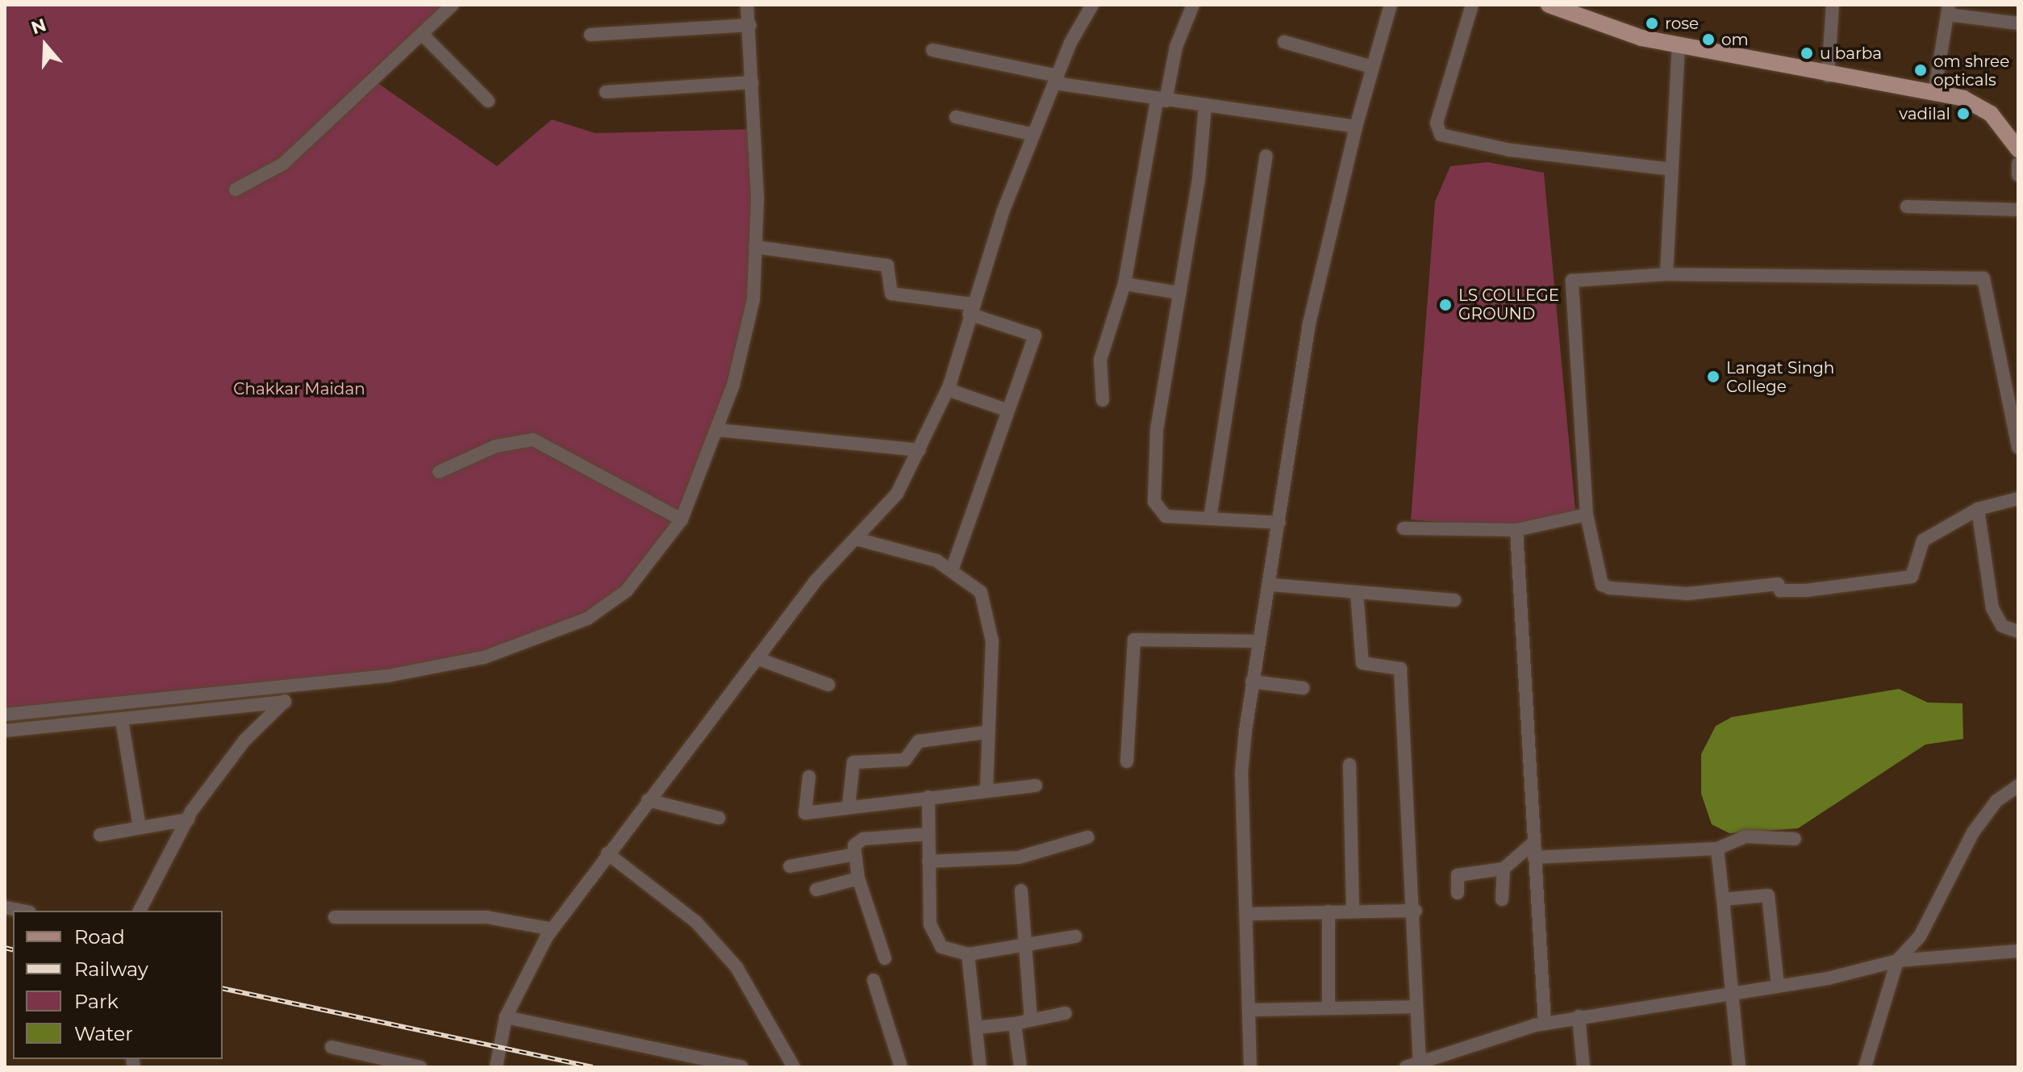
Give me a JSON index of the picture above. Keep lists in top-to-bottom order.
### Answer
{
  "parks": ["Chakkar Maidan"],
  "places": [
    "rose",
    "om",
    "u barba",
    "om shree opticals",
    "vadilal",
    "LS COLLEGE GROUND",
    "Langat Singh College"
  ],
  "legend": [
    "Road",
    "Railway",
    "Park",
    "Water"
  ],
  "north": "top"
}
